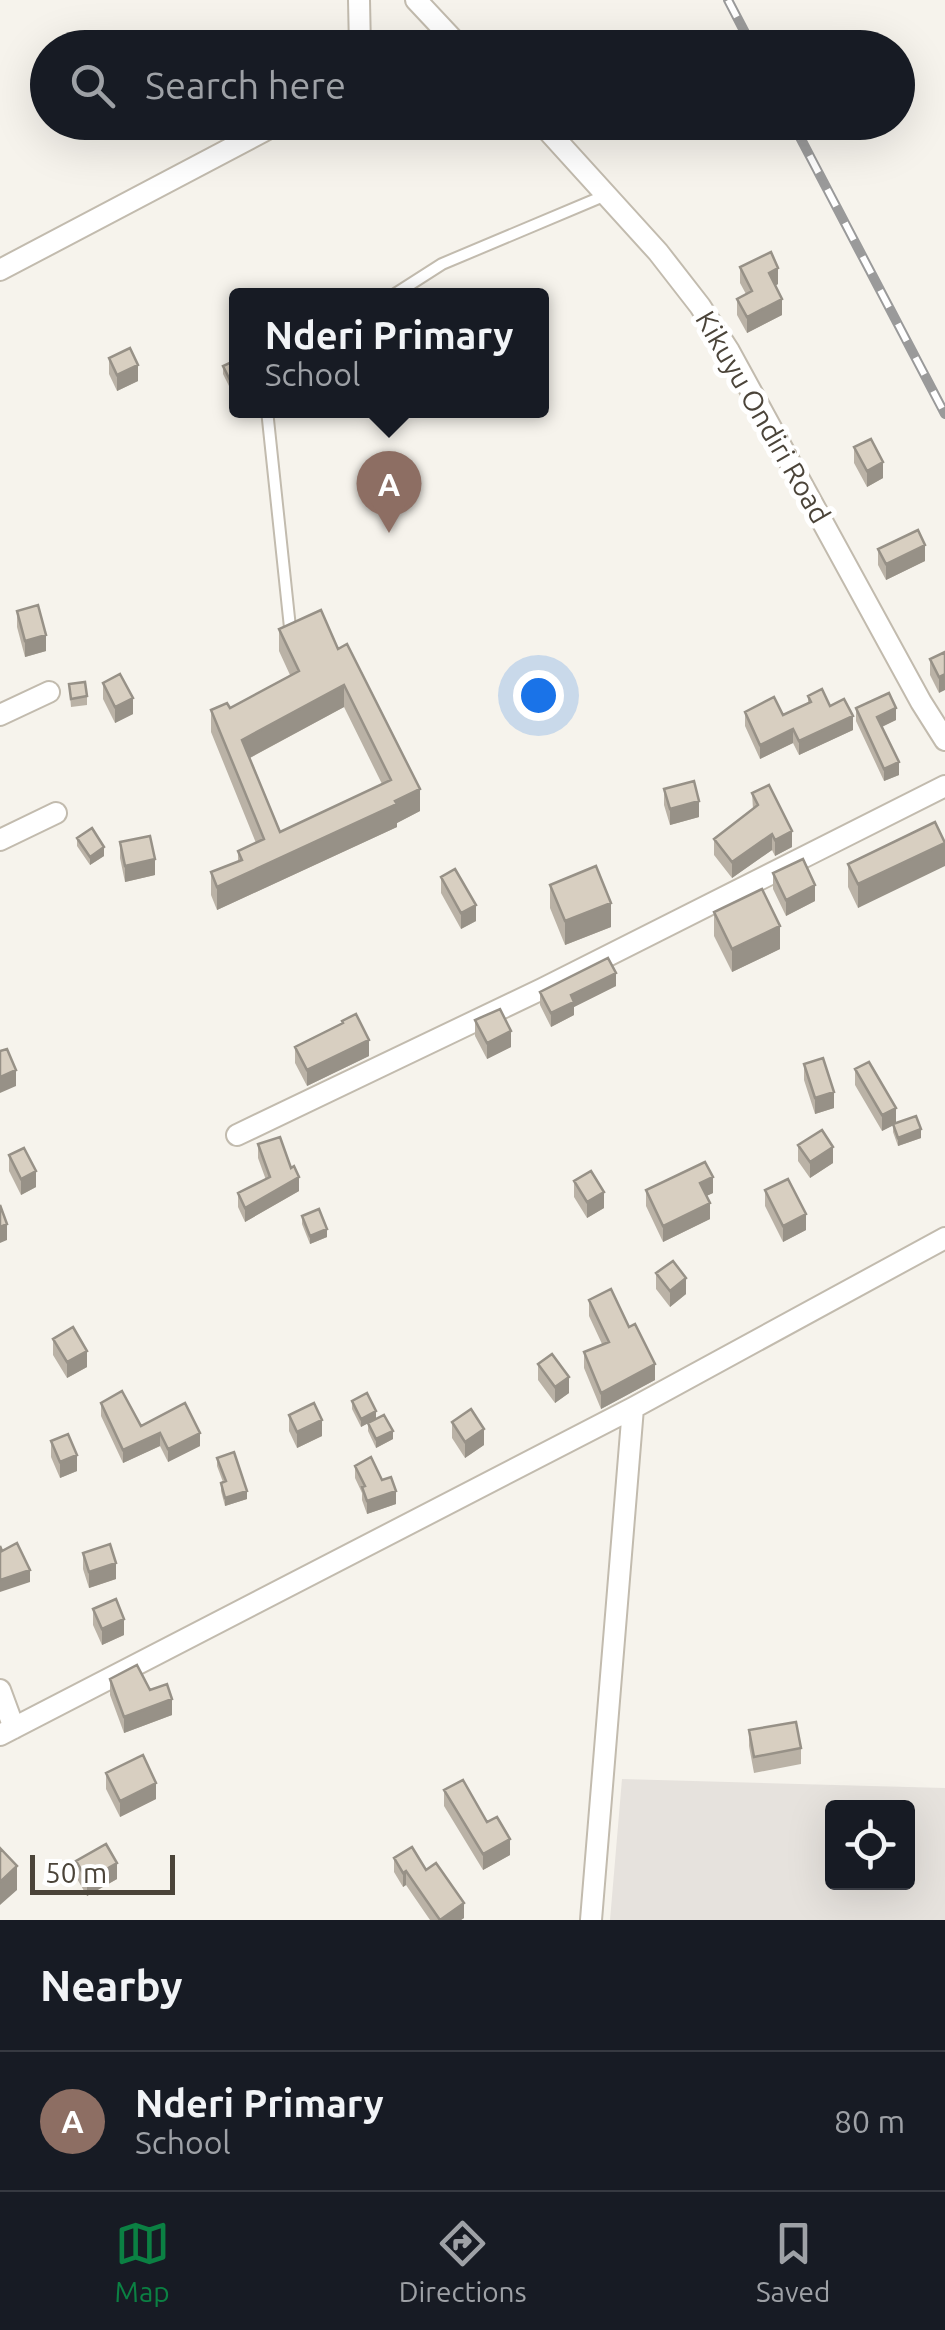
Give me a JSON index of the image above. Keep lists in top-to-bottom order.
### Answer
{
  "streets": {
    "street": ["Kikuyu Ondiri Road"]
  },
  "scale_bar": "50 m",
  "page": {
    "search": "Search here",
    "popup": ["Nderi Primary", "School"],
    "pins": "A",
    "scale": "50 m",
    "heading": "Nearby",
    "list": [
      {
        "mark": "A",
        "name": "Nderi Primary",
        "note": "School",
        "value": "80 m"
      }
    ],
    "nav": ["Map", "Directions", "Saved"]
  }
}
